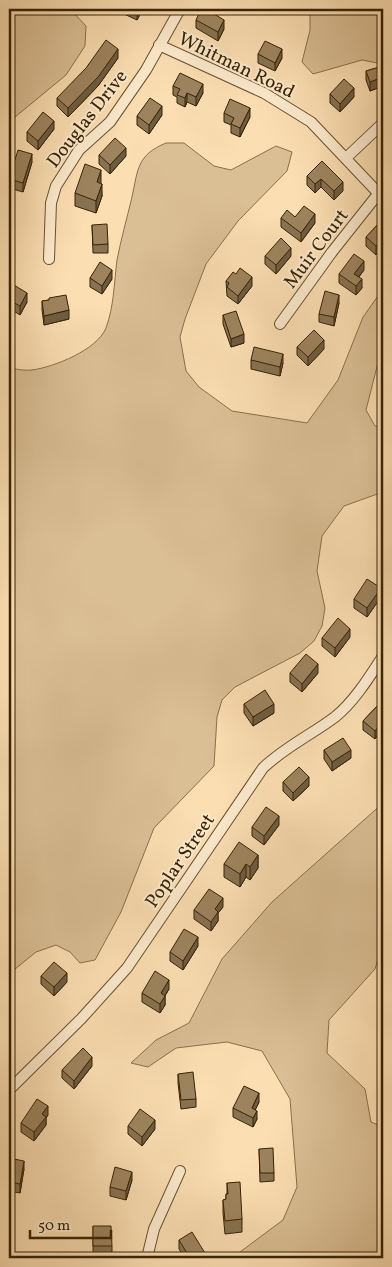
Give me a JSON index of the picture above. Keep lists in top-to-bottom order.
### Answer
{
  "streets": {
    "street": [
      "Whitman Road",
      "Douglas Drive",
      "Muir Court",
      "Poplar Street"
    ]
  },
  "crossings": [
    ["Whitman Road", "Douglas Drive"],
    ["Whitman Road", "Muir Court"]
  ],
  "scale_bar": "50 m"
}
